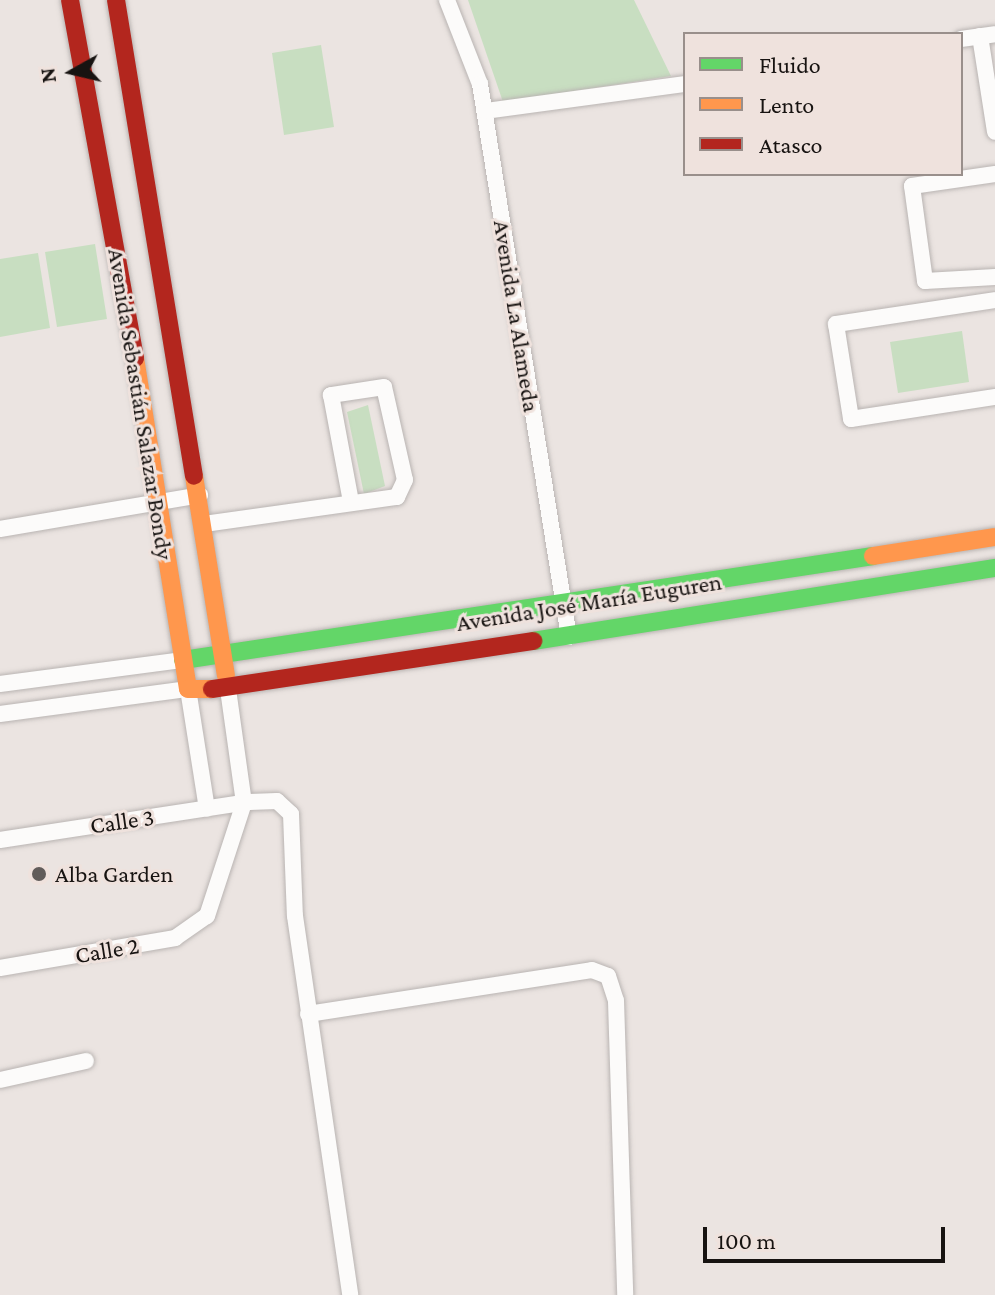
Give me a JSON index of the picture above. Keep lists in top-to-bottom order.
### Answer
{
  "streets": {
    "street": [
      "Avenida La Alameda",
      "Avenida Sebastián Salazar Bondy",
      "Avenida José María Euguren",
      "Calle 3",
      "Calle 2"
    ]
  },
  "crossings": [
    ["Avenida La Alameda", "Avenida José María Euguren"],
    ["Avenida Sebastián Salazar Bondy", "Avenida José María Euguren"],
    ["Avenida Sebastián Salazar Bondy", "Calle 3"],
    ["Avenida Sebastián Salazar Bondy", "Calle 2"],
    ["Calle 3", "Calle 2"]
  ],
  "places": ["Alba Garden"],
  "legend": ["Fluido", "Lento", "Atasco"],
  "scale_bar": "100 m",
  "north": "left"
}
